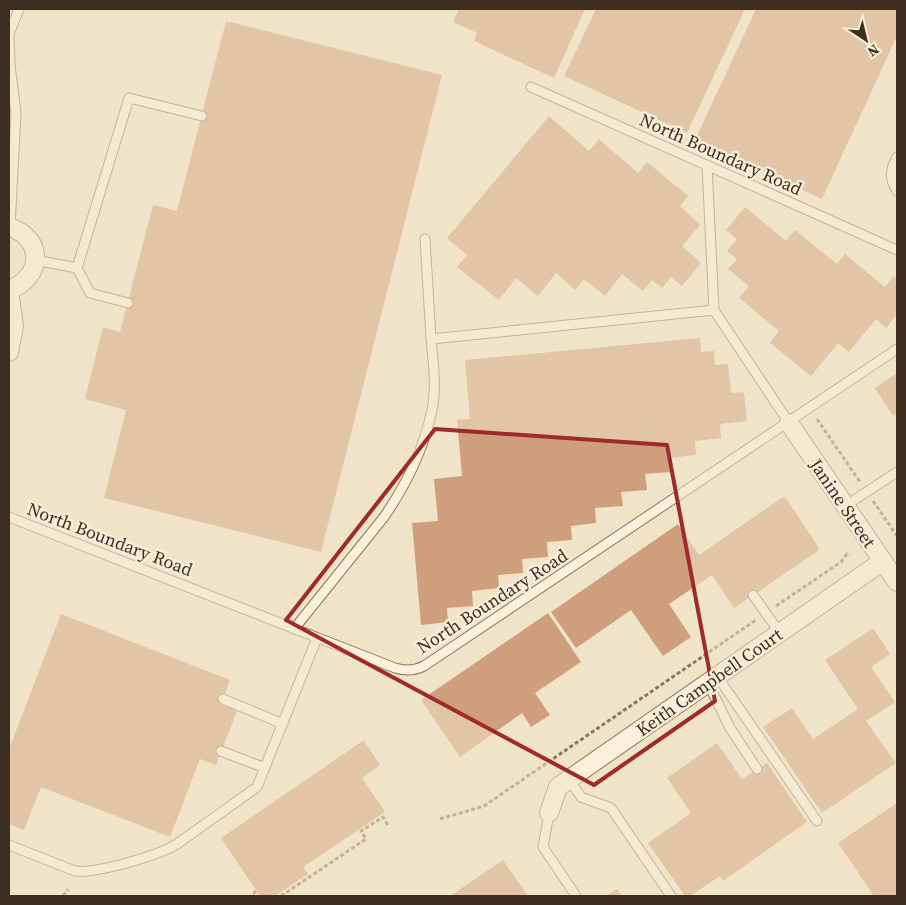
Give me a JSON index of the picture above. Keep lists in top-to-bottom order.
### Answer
{
  "streets": {
    "street": ["Janine Street", "Keith Campbell Court"],
    "lane": ["North Boundary Road"]
  },
  "crossings": [
    ["North Boundary Road", "Janine Street"],
    ["Janine Street", "Keith Campbell Court"]
  ],
  "north": "bottom right"
}
